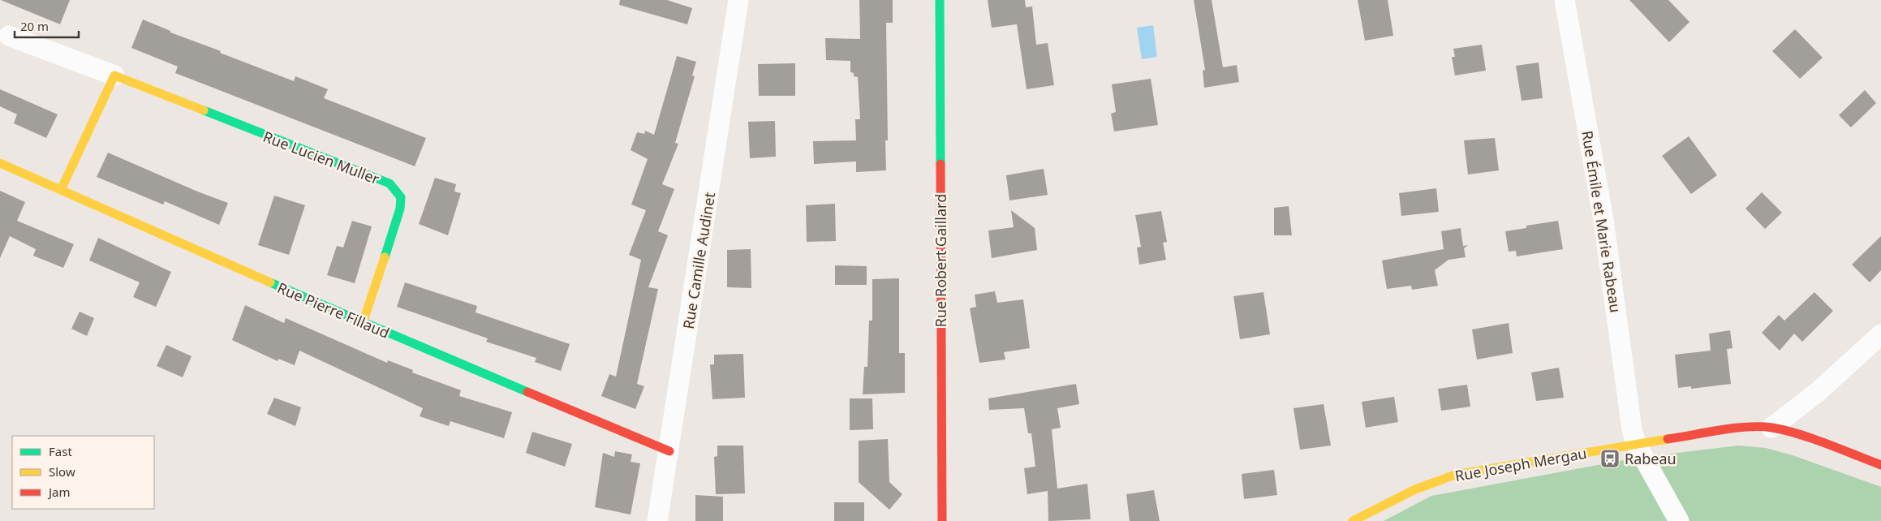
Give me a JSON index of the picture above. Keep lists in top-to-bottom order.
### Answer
{
  "streets": {
    "street": [
      "Rue Lucien Muller",
      "Rue Émile et Marie Rabeau",
      "Rue Camille Audinet",
      "Rue Robert Gaillard",
      "Rue Pierre Fillaud",
      "Rue Joseph Mergau"
    ]
  },
  "crossings": [
    ["Rue Lucien Muller", "Rue Pierre Fillaud"],
    ["Rue Émile et Marie Rabeau", "Rue Joseph Mergau"],
    ["Rue Camille Audinet", "Rue Pierre Fillaud"]
  ],
  "places": {
    "bus stop": ["Rabeau"]
  },
  "legend": ["Fast", "Slow", "Jam"],
  "scale_bar": "20 m"
}
